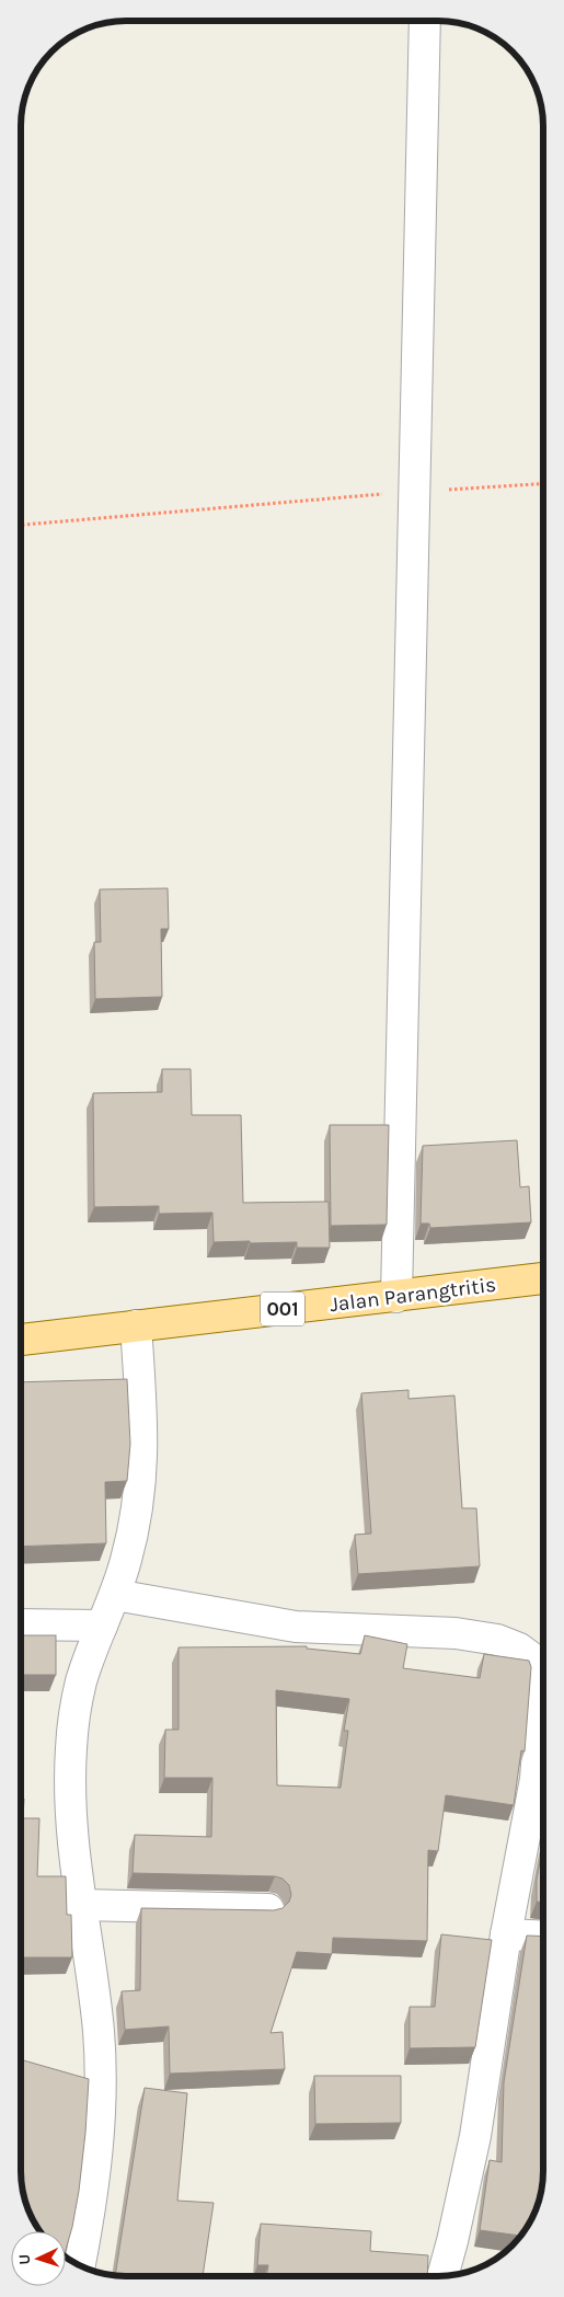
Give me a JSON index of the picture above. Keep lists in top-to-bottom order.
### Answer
{
  "streets": {
    "main road": ["Jalan Parangtritis", "001"]
  },
  "north": "left"
}
